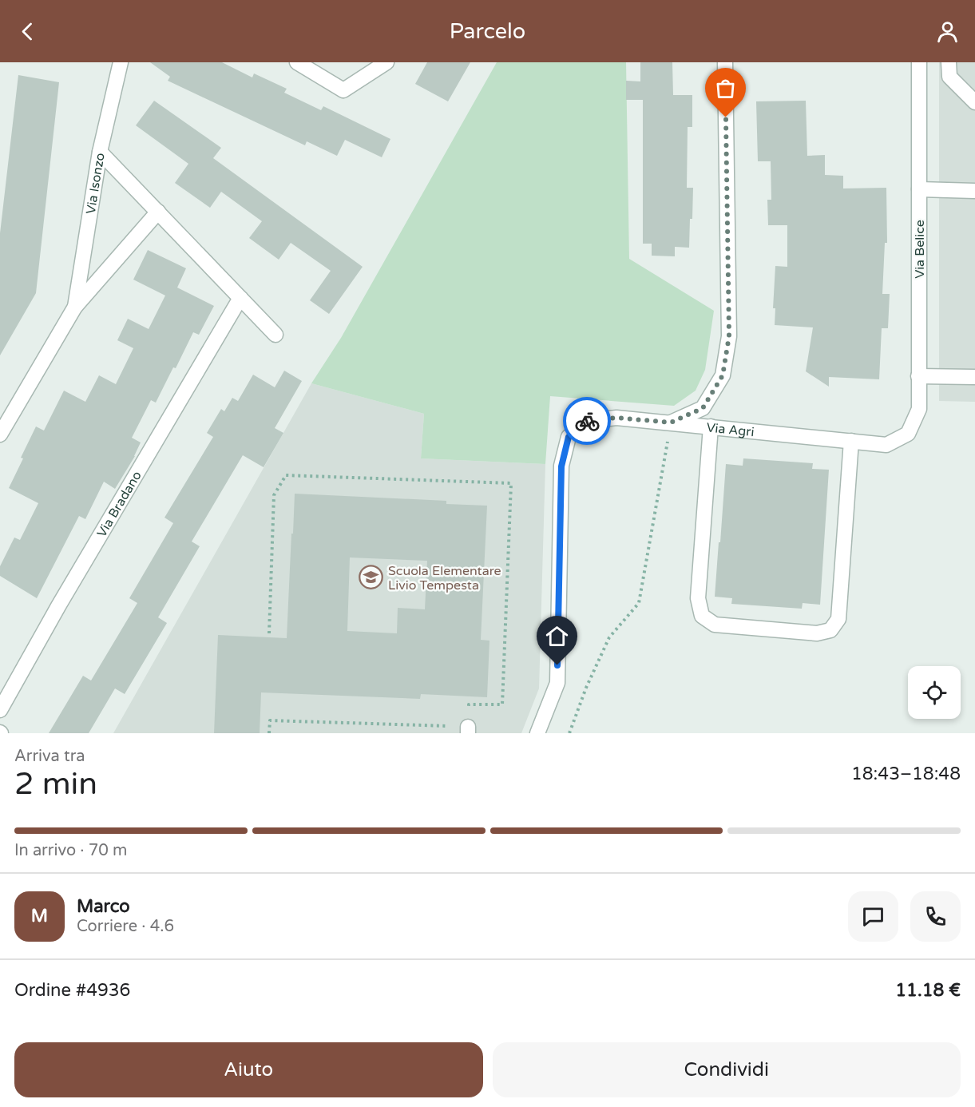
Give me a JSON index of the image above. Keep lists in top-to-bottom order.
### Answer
{
  "streets": {
    "street": [
      "Via Isonzo",
      "Via Belice",
      "Via Agri",
      "Via Bradano"
    ]
  },
  "crossings": [
    ["Via Belice", "Via Agri"]
  ],
  "places": {
    "school or university": ["Scuola Elementare Livio Tempesta"]
  },
  "page": {
    "header": "Parcelo",
    "heading": ["2 min", "Arriva tra", "18:43–18:48"],
    "panel": [
      "Marco",
      "Corriere · 4.6",
      "Ordine #4936",
      "11.18 €"
    ],
    "bar": "In arrivo · 70 m",
    "round": "M",
    "buttons": ["Aiuto", "Condividi"]
  }
}
